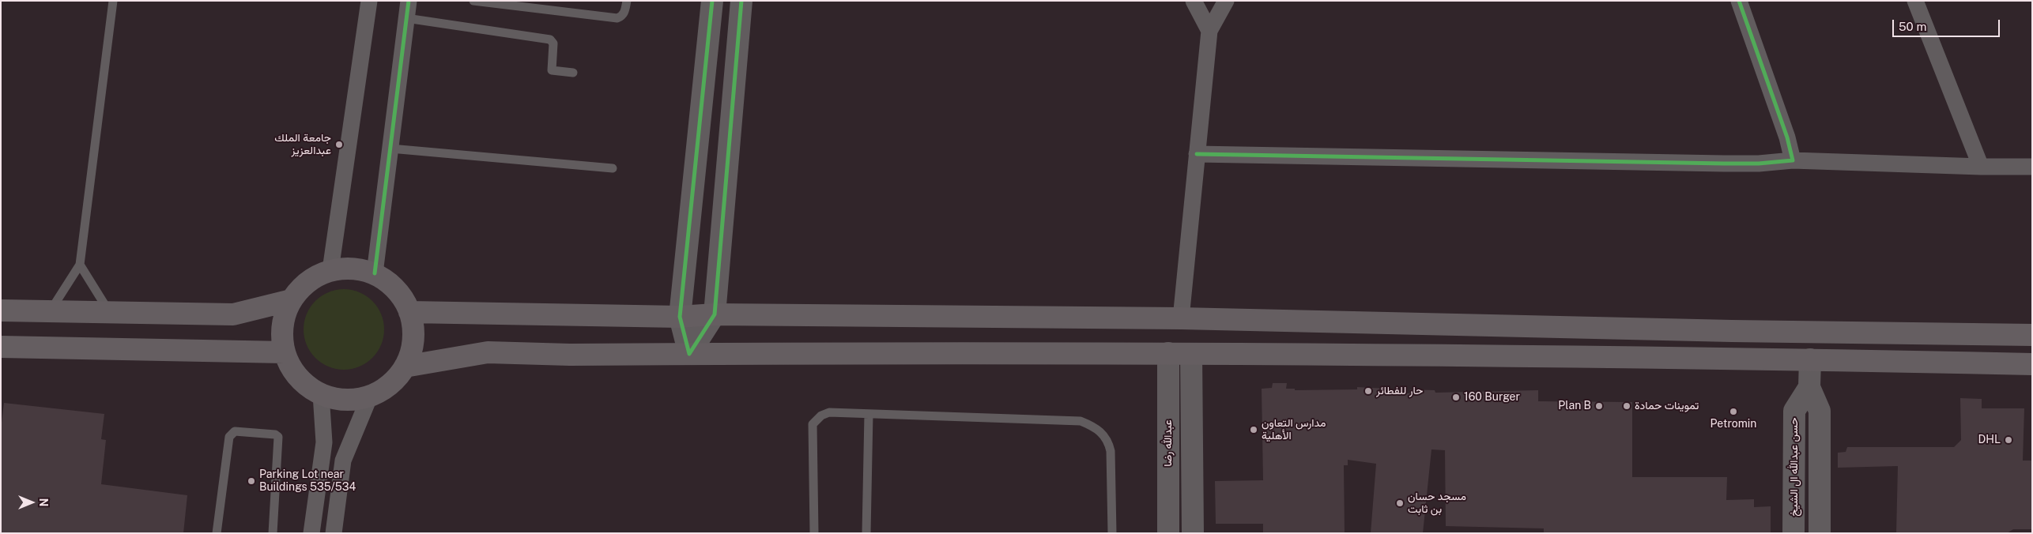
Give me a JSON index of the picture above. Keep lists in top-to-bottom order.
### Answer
{
  "streets": {
    "street": ["عبدالله رضا", "حسن عبدالله ال الشيخ"]
  },
  "places": [
    "جامعة الملك عبدالعزيز",
    "حار للفطائر",
    "160 Burger",
    "Plan B",
    "تموينات حمادة",
    "Petromin",
    "مدارس التعاون الأهلية",
    "DHL",
    "Parking Lot near Buildings 535/534",
    "مسجد حسان بن ثابت"
  ],
  "scale_bar": "50 m",
  "north": "right"
}
